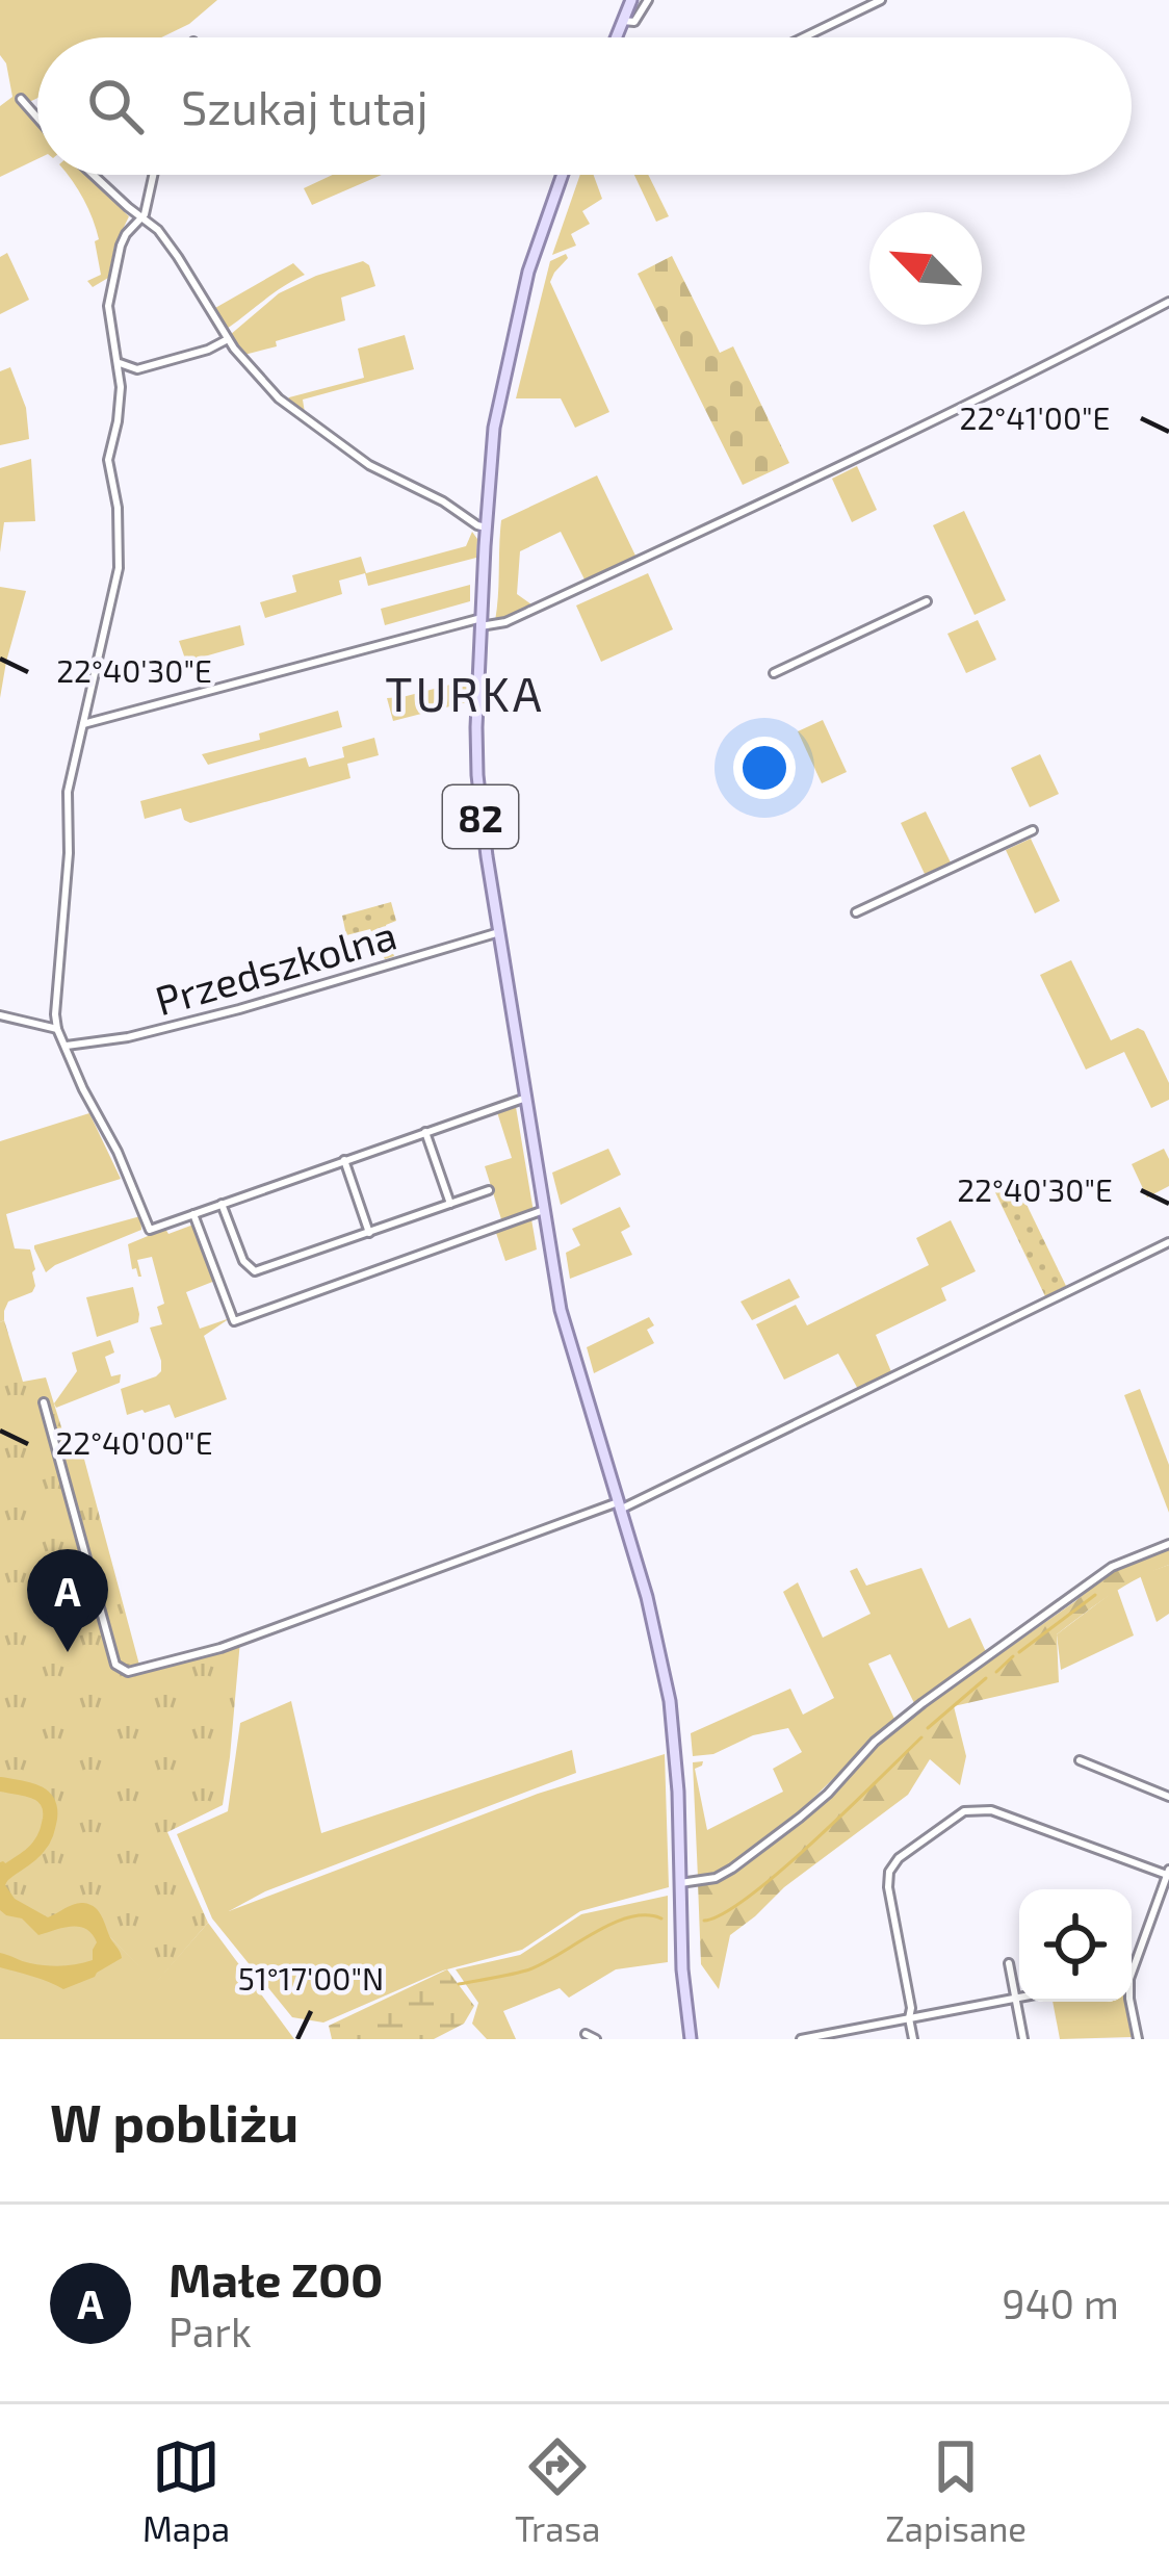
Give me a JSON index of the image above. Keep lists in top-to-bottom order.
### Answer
{
  "streets": {
    "main road": ["82"],
    "street": ["Przedszkolna"]
  },
  "crossings": [
    ["82", "Przedszkolna"]
  ],
  "districts": ["TURKA"],
  "north": "top left",
  "page": {
    "search": "Szukaj tutaj",
    "pins": "A",
    "heading": "W pobliżu",
    "list": [
      {
        "mark": "A",
        "name": "Małe ZOO",
        "note": "Park",
        "value": "940 m"
      }
    ],
    "nav": ["Mapa", "Trasa", "Zapisane"]
  },
  "coordinates": [
    "22°41'00\"E",
    "22°40'30\"E",
    "22°40'00\"E",
    "51°17'00\"N"
  ]
}
